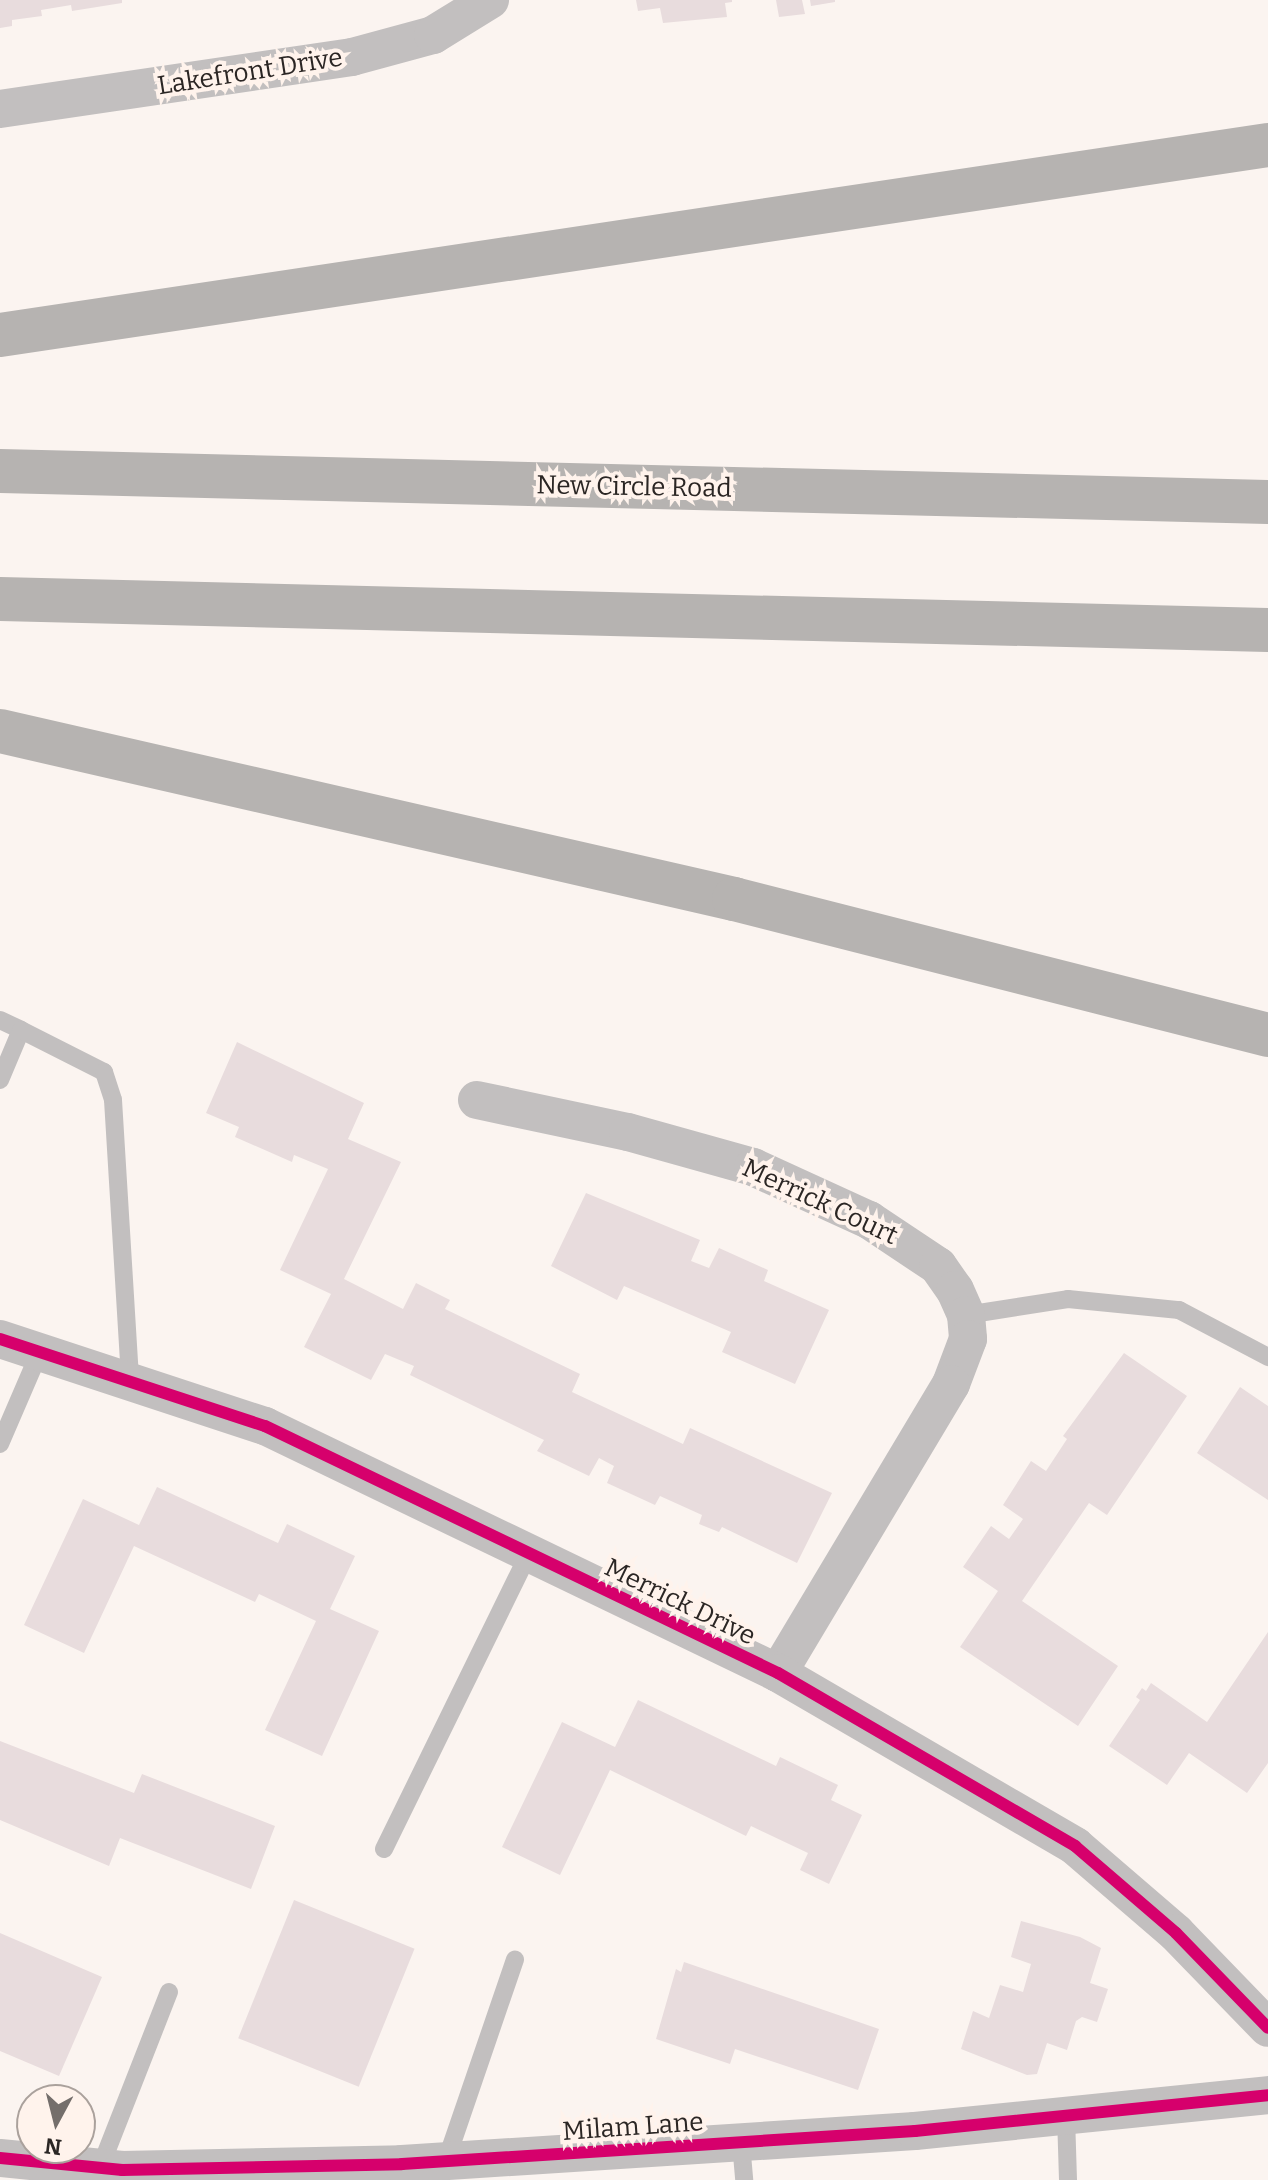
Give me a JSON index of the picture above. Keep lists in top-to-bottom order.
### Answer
{
  "streets": {
    "highway": ["New Circle Road"],
    "street": [
      "Lakefront Drive",
      "Merrick Court",
      "Merrick Drive",
      "Milam Lane"
    ]
  },
  "north": "bottom"
}
